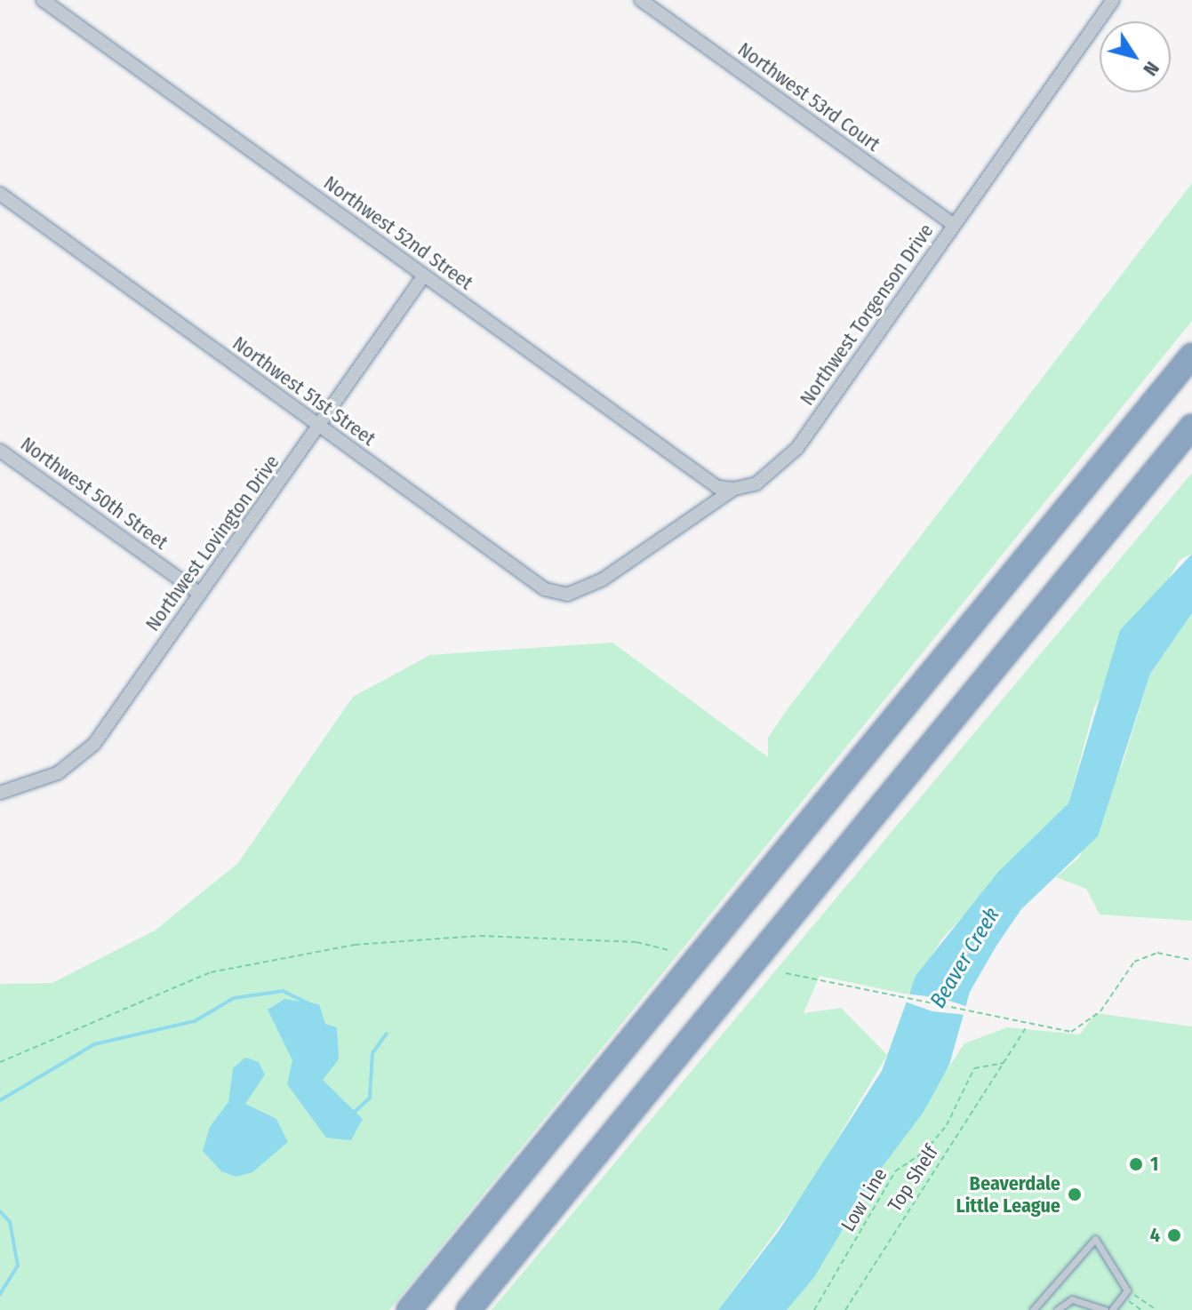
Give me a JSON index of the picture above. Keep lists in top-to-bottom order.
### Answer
{
  "streets": {
    "street": [
      "Northwest 53rd Court",
      "Northwest 52nd Street",
      "Northwest Torgenson Drive",
      "Northwest 51st Street",
      "Northwest 50th Street",
      "Northwest Lovington Drive"
    ],
    "path": ["Top Shelf", "Low Line"]
  },
  "crossings": [
    ["Northwest 53rd Court", "Northwest Torgenson Drive"],
    ["Northwest 52nd Street", "Northwest Torgenson Drive"],
    ["Northwest 52nd Street", "Northwest Lovington Drive"],
    ["Northwest Torgenson Drive", "Northwest 51st Street"],
    ["Northwest 51st Street", "Northwest Lovington Drive"],
    ["Northwest 50th Street", "Northwest Lovington Drive"],
    ["Top Shelf", "Low Line"]
  ],
  "water": ["Beaver Creek"],
  "places": ["1", "Beaverdale Little League", "4"],
  "north": "bottom right"
}
